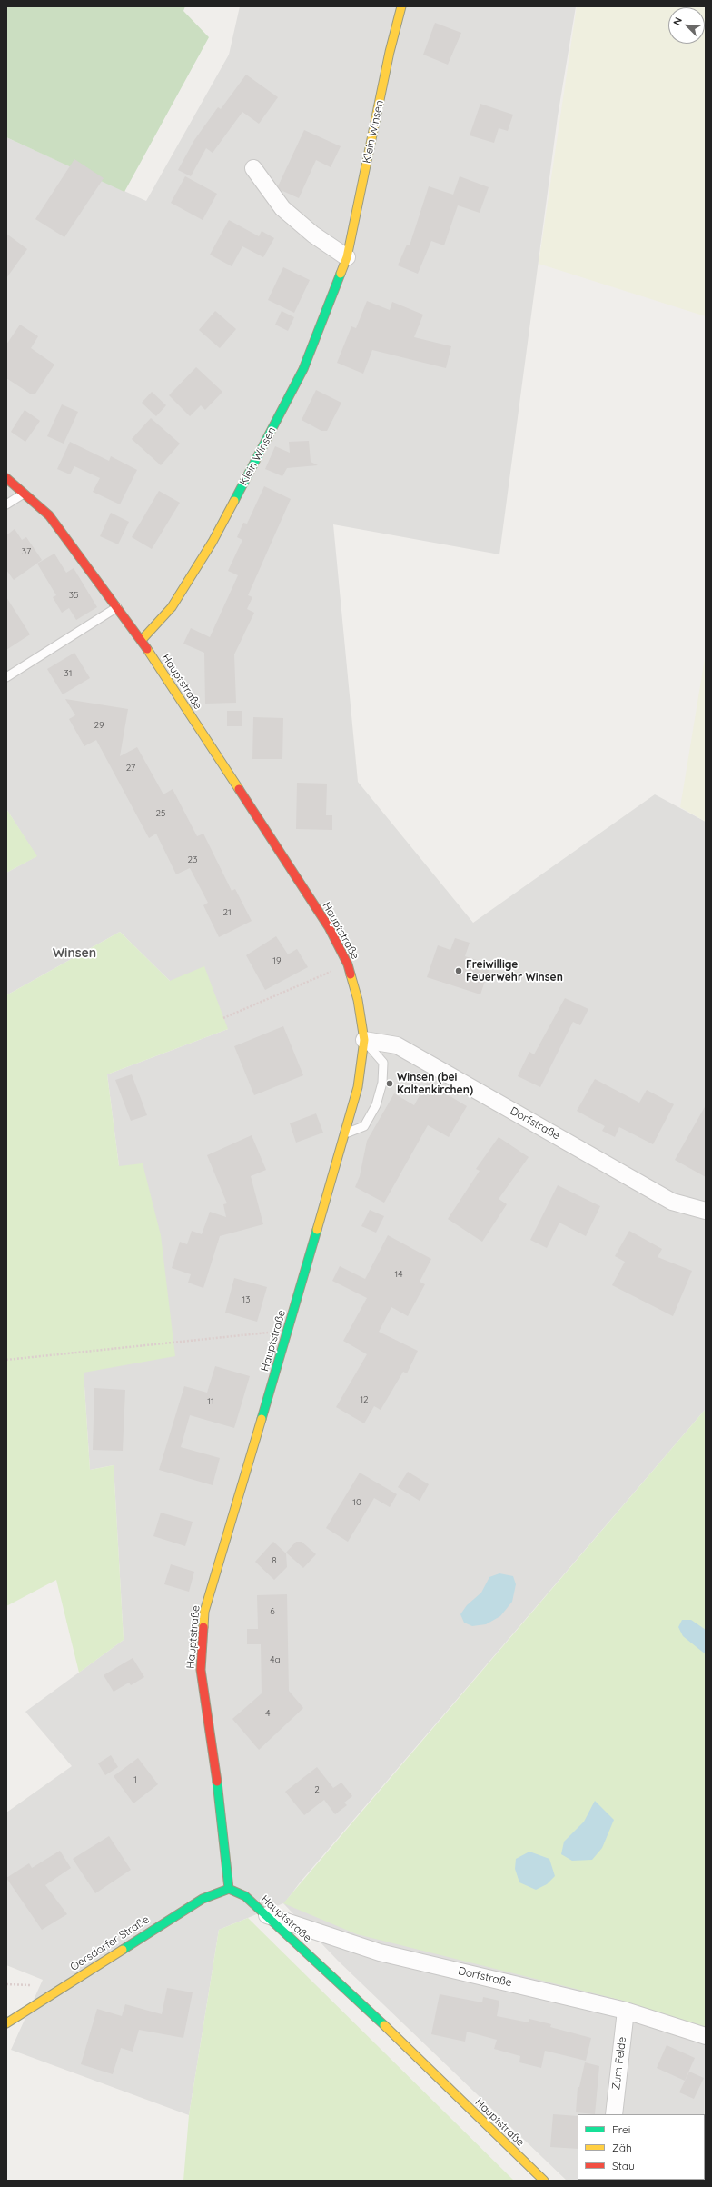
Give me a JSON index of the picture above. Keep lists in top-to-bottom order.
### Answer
{
  "streets": {
    "street": [
      "Klein Winsen",
      "Hauptstraße",
      "Dorfstraße",
      "Oersdorfer Straße",
      "Zum Felde"
    ]
  },
  "crossings": [
    ["Klein Winsen", "Hauptstraße"],
    ["Hauptstraße", "Dorfstraße"],
    ["Hauptstraße", "Oersdorfer Straße"],
    ["Dorfstraße", "Zum Felde"]
  ],
  "districts": ["Winsen"],
  "places": ["Freiwillige Feuerwehr Winsen", "Winsen (bei Kaltenkirchen)"],
  "house_numbers": [
    "37",
    "35",
    "31",
    "29",
    "27",
    "25",
    "23",
    "21",
    "19",
    "14",
    "13",
    "12",
    "11",
    "10",
    "8",
    "6",
    "4a",
    "4",
    "1",
    "2"
  ],
  "legend": ["Frei", "Zäh", "Stau"],
  "north": "top left"
}
